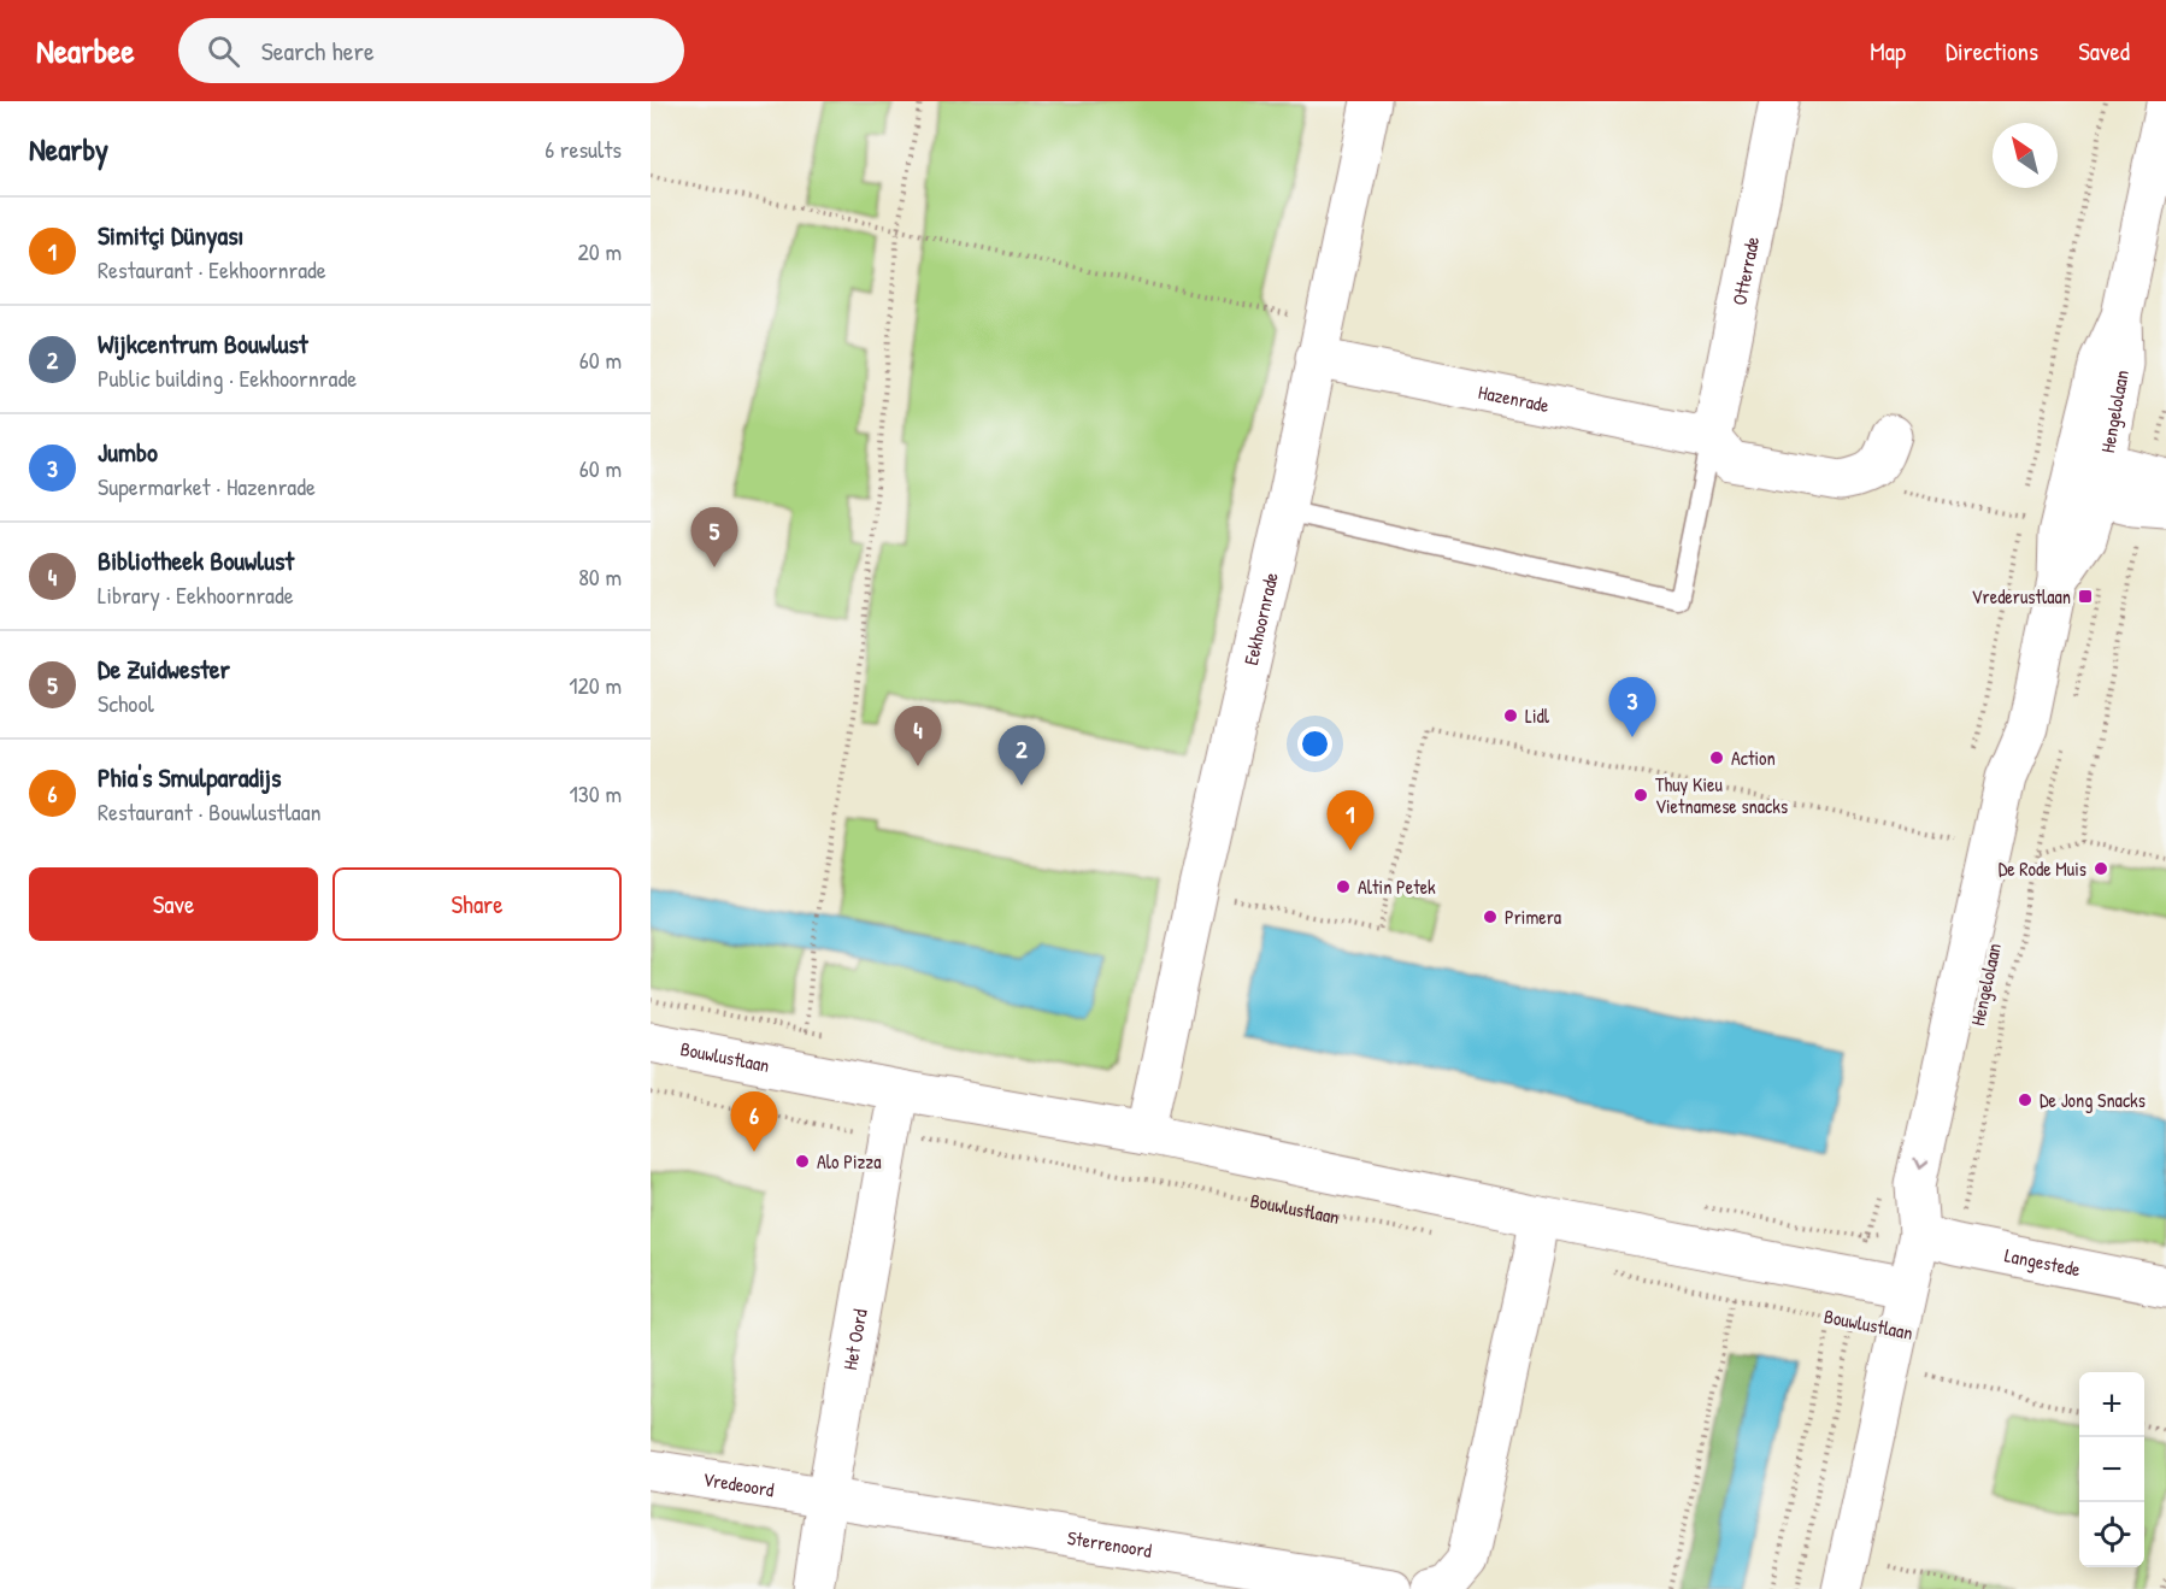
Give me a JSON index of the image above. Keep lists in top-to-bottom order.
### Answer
{
  "streets": {
    "street": [
      "Otterrade",
      "Hazenrade",
      "Hengelolaan",
      "Eekhoornrade",
      "Bouwlustlaan",
      "Langestede",
      "Het Oord",
      "Vredeoord",
      "Sterrenoord"
    ]
  },
  "crossings": [
    ["Otterrade", "Hazenrade"],
    ["Hazenrade", "Eekhoornrade"],
    ["Hengelolaan", "Bouwlustlaan"],
    ["Hengelolaan", "Langestede"],
    ["Eekhoornrade", "Bouwlustlaan"],
    ["Bouwlustlaan", "Het Oord"],
    ["Het Oord", "Vredeoord"],
    ["Het Oord", "Sterrenoord"],
    ["Vredeoord", "Sterrenoord"]
  ],
  "places": {
    "transit": ["Vrederustlaan"],
    "other": [
      "Lidl",
      "Action",
      "Thuy Kieu Vietnamese snacks",
      "De Rode Muis",
      "Altin Petek",
      "Primera",
      "De Jong Snacks",
      "Alo Pizza"
    ]
  },
  "north": "top left",
  "page": {
    "header": "Nearbee",
    "search": "Search here",
    "nav": ["Map", "Directions", "Saved"],
    "heading": ["Nearby", "6 results"],
    "list": [
      {
        "mark": "1",
        "name": "Simitçi Dünyası",
        "note": "Restaurant · Eekhoornrade",
        "value": "20 m"
      },
      {
        "mark": "2",
        "name": "Wijkcentrum Bouwlust",
        "note": "Public building · Eekhoornrade",
        "value": "60 m"
      },
      {
        "mark": "3",
        "name": "Jumbo",
        "note": "Supermarket · Hazenrade",
        "value": "60 m"
      },
      {
        "mark": "4",
        "name": "Bibliotheek Bouwlust",
        "note": "Library · Eekhoornrade",
        "value": "80 m"
      },
      {
        "mark": "5",
        "name": "De Zuidwester",
        "note": "School",
        "value": "120 m"
      },
      {
        "mark": "6",
        "name": "Phia's Smulparadijs",
        "note": "Restaurant · Bouwlustlaan",
        "value": "130 m"
      }
    ],
    "pins": [
      "5",
      "3",
      "4",
      "2",
      "1",
      "6"
    ],
    "buttons": ["Save", "Share"],
    "map_buttons": ["+", "−"]
  }
}
